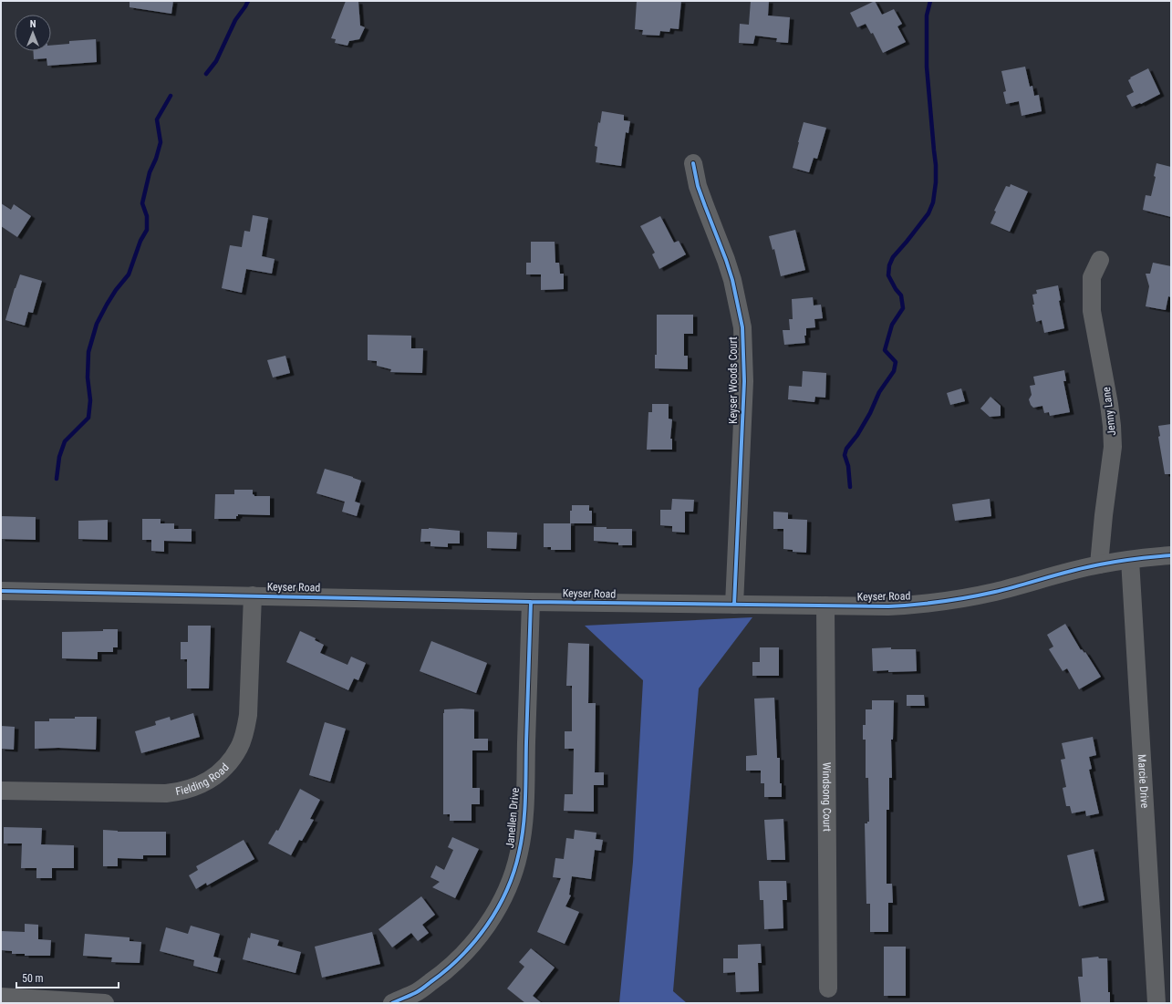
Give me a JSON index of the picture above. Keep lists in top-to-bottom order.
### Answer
{
  "streets": {
    "street": [
      "Keyser Woods Court",
      "Jenny Lane",
      "Keyser Road",
      "Fielding Road",
      "Marcie Drive",
      "Windsong Court",
      "Janellen Drive"
    ]
  },
  "crossings": [
    ["Keyser Woods Court", "Keyser Road"],
    ["Jenny Lane", "Keyser Road"],
    ["Keyser Road", "Fielding Road"],
    ["Keyser Road", "Marcie Drive"],
    ["Keyser Road", "Windsong Court"],
    ["Keyser Road", "Janellen Drive"]
  ],
  "scale_bar": "50 m",
  "north": "top"
}
